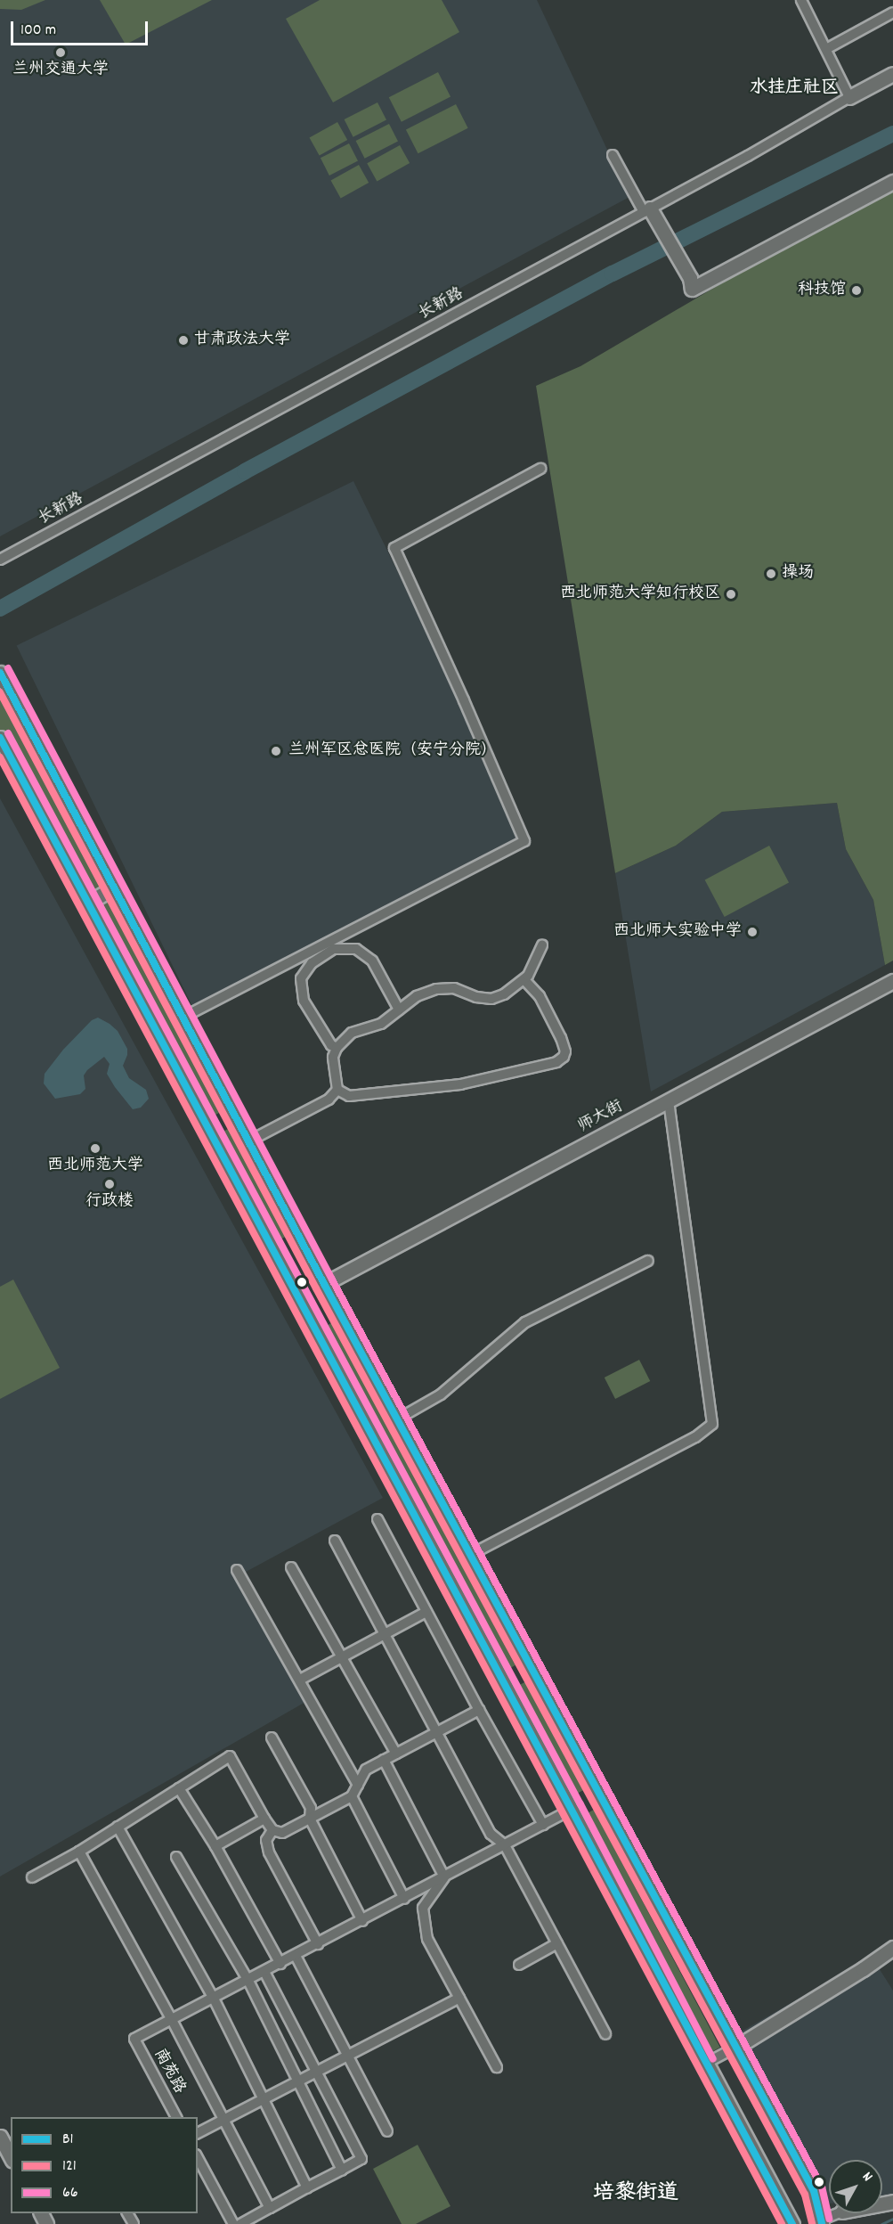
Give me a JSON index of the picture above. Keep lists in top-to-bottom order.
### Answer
{
  "streets": {
    "main road": ["师大街"],
    "street": ["长新路", "南苑路"]
  },
  "districts": ["水挂庄社区", "培黎街道"],
  "places": [
    "兰州交通大学",
    "科技馆",
    "甘肃政法大学",
    "操场",
    "西北师范大学知行校区",
    "兰州军区总医院（安宁分院）",
    "西北师大实验中学",
    "西北师范大学",
    "行政楼"
  ],
  "lines": ["transit line 66", "transit line B1", "transit line 121"],
  "legend": ["B1", "121", "66"],
  "scale_bar": "100 m",
  "north": "top right"
}
